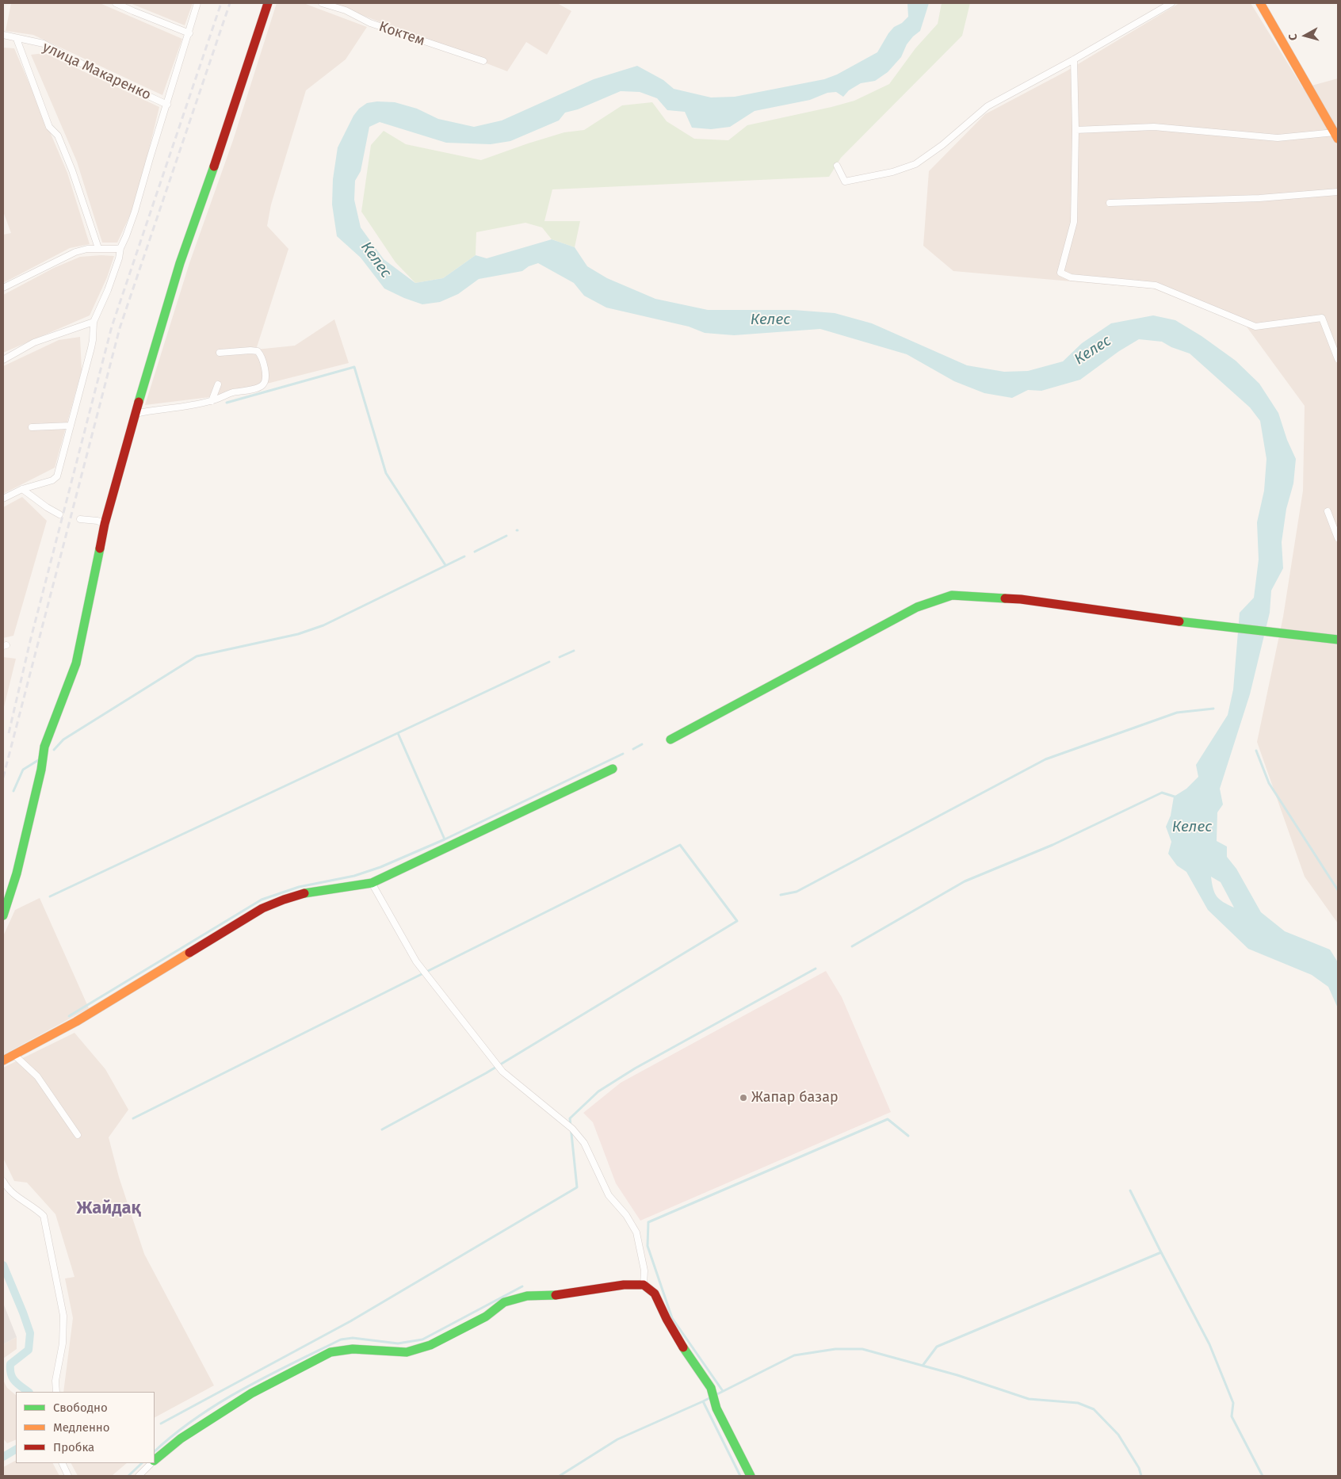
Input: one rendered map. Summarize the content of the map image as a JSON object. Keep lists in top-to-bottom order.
{
  "streets": {
    "street": ["Коктем", "улица Макаренко"]
  },
  "districts": ["Жайдақ"],
  "water": ["Келес"],
  "places": ["Жапар базар"],
  "legend": ["Свободно", "Медленно", "Пробка"],
  "north": "left"
}
